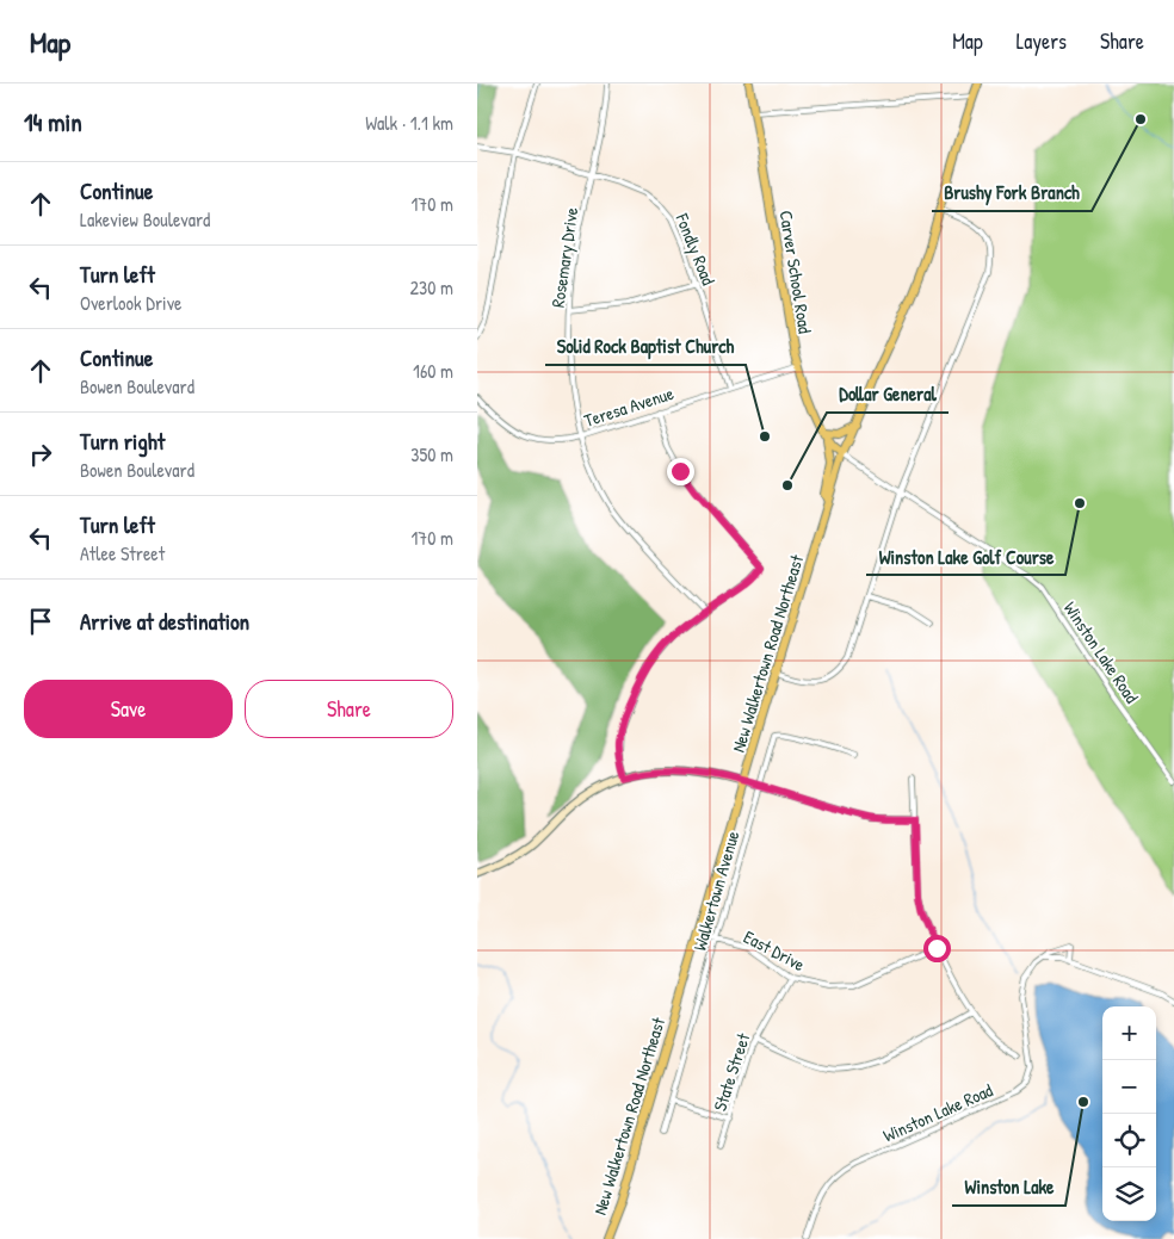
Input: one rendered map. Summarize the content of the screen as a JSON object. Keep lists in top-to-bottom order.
{
  "streets": {
    "main road": ["Carver School Road", "New Walkertown Road Northeast"],
    "street": [
      "Fondly Road",
      "Rosemary Drive",
      "Teresa Avenue",
      "Winston Lake Road",
      "Walkertown Avenue",
      "East Drive",
      "State Street"
    ]
  },
  "crossings": [
    ["Fondly Road", "Rosemary Drive"],
    ["Fondly Road", "Teresa Avenue"],
    ["Rosemary Drive", "Teresa Avenue"],
    ["Carver School Road", "Teresa Avenue"],
    ["Carver School Road", "Winston Lake Road"],
    ["Carver School Road", "New Walkertown Road Northeast"],
    ["Winston Lake Road", "New Walkertown Road Northeast"],
    ["New Walkertown Road Northeast", "East Drive"],
    ["Walkertown Avenue", "East Drive"],
    ["East Drive", "State Street"]
  ],
  "places": [
    "Brushy Fork Branch",
    "Solid Rock Baptist Church",
    "Dollar General",
    "Winston Lake Golf Course",
    "Winston Lake"
  ],
  "page": {
    "header": "Map",
    "nav": ["Map", "Layers", "Share"],
    "heading": ["14 min", "Walk · 1.1 km"],
    "list": [
      ["Continue", "Lakeview Boulevard", "170 m"],
      ["Turn left", "Overlook Drive", "230 m"],
      ["Continue", "Bowen Boulevard", "160 m"],
      ["Turn right", "Bowen Boulevard", "350 m"],
      ["Turn left", "Atlee Street", "170 m"],
      "Arrive at destination"
    ],
    "buttons": ["Save", "Share"],
    "map_buttons": ["+", "−"]
  }
}
